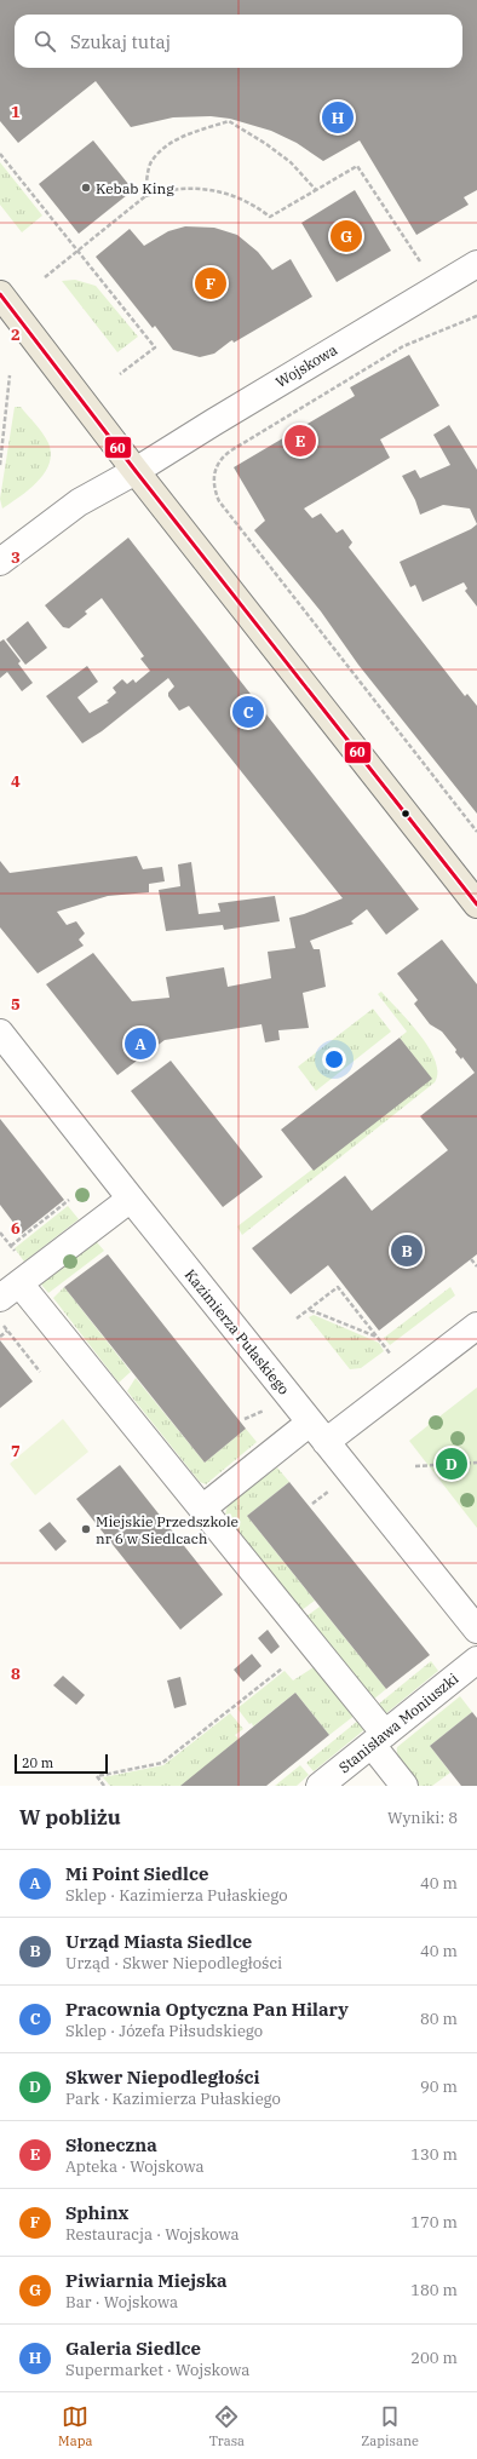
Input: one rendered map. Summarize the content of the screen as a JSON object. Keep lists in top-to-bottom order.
{
  "streets": {
    "street": ["Wojskowa", "Kazimierza Pułaskiego", "Stanisława Moniuszki"]
  },
  "places": ["Kebab King", "Miejskie Przedszkole nr 6 w Siedlcach"],
  "lines": ["transit line 60"],
  "scale_bar": "20 m",
  "page": {
    "search": "Szukaj tutaj",
    "pins": [
      "H",
      "G",
      "F",
      "E",
      "C",
      "A",
      "B",
      "D"
    ],
    "scale": "20 m",
    "heading": ["W pobliżu", "Wyniki: 8"],
    "list": [
      {
        "mark": "A",
        "name": "Mi Point Siedlce",
        "note": "Sklep · Kazimierza Pułaskiego",
        "value": "40 m"
      },
      {
        "mark": "B",
        "name": "Urząd Miasta Siedlce",
        "note": "Urząd · Skwer Niepodległości",
        "value": "40 m"
      },
      {
        "mark": "C",
        "name": "Pracownia Optyczna Pan Hilary",
        "note": "Sklep · Józefa Piłsudskiego",
        "value": "80 m"
      },
      {
        "mark": "D",
        "name": "Skwer Niepodległości",
        "note": "Park · Kazimierza Pułaskiego",
        "value": "90 m"
      },
      {
        "mark": "E",
        "name": "Słoneczna",
        "note": "Apteka · Wojskowa",
        "value": "130 m"
      },
      {
        "mark": "F",
        "name": "Sphinx",
        "note": "Restauracja · Wojskowa",
        "value": "170 m"
      },
      {
        "mark": "G",
        "name": "Piwiarnia Miejska",
        "note": "Bar · Wojskowa",
        "value": "180 m"
      },
      {
        "mark": "H",
        "name": "Galeria Siedlce",
        "note": "Supermarket · Wojskowa",
        "value": "200 m"
      }
    ],
    "nav": ["Mapa", "Trasa", "Zapisane"]
  },
  "grid": {
    "rows": [
      "1",
      "2",
      "3",
      "4",
      "5",
      "6",
      "7",
      "8"
    ]
  }
}
